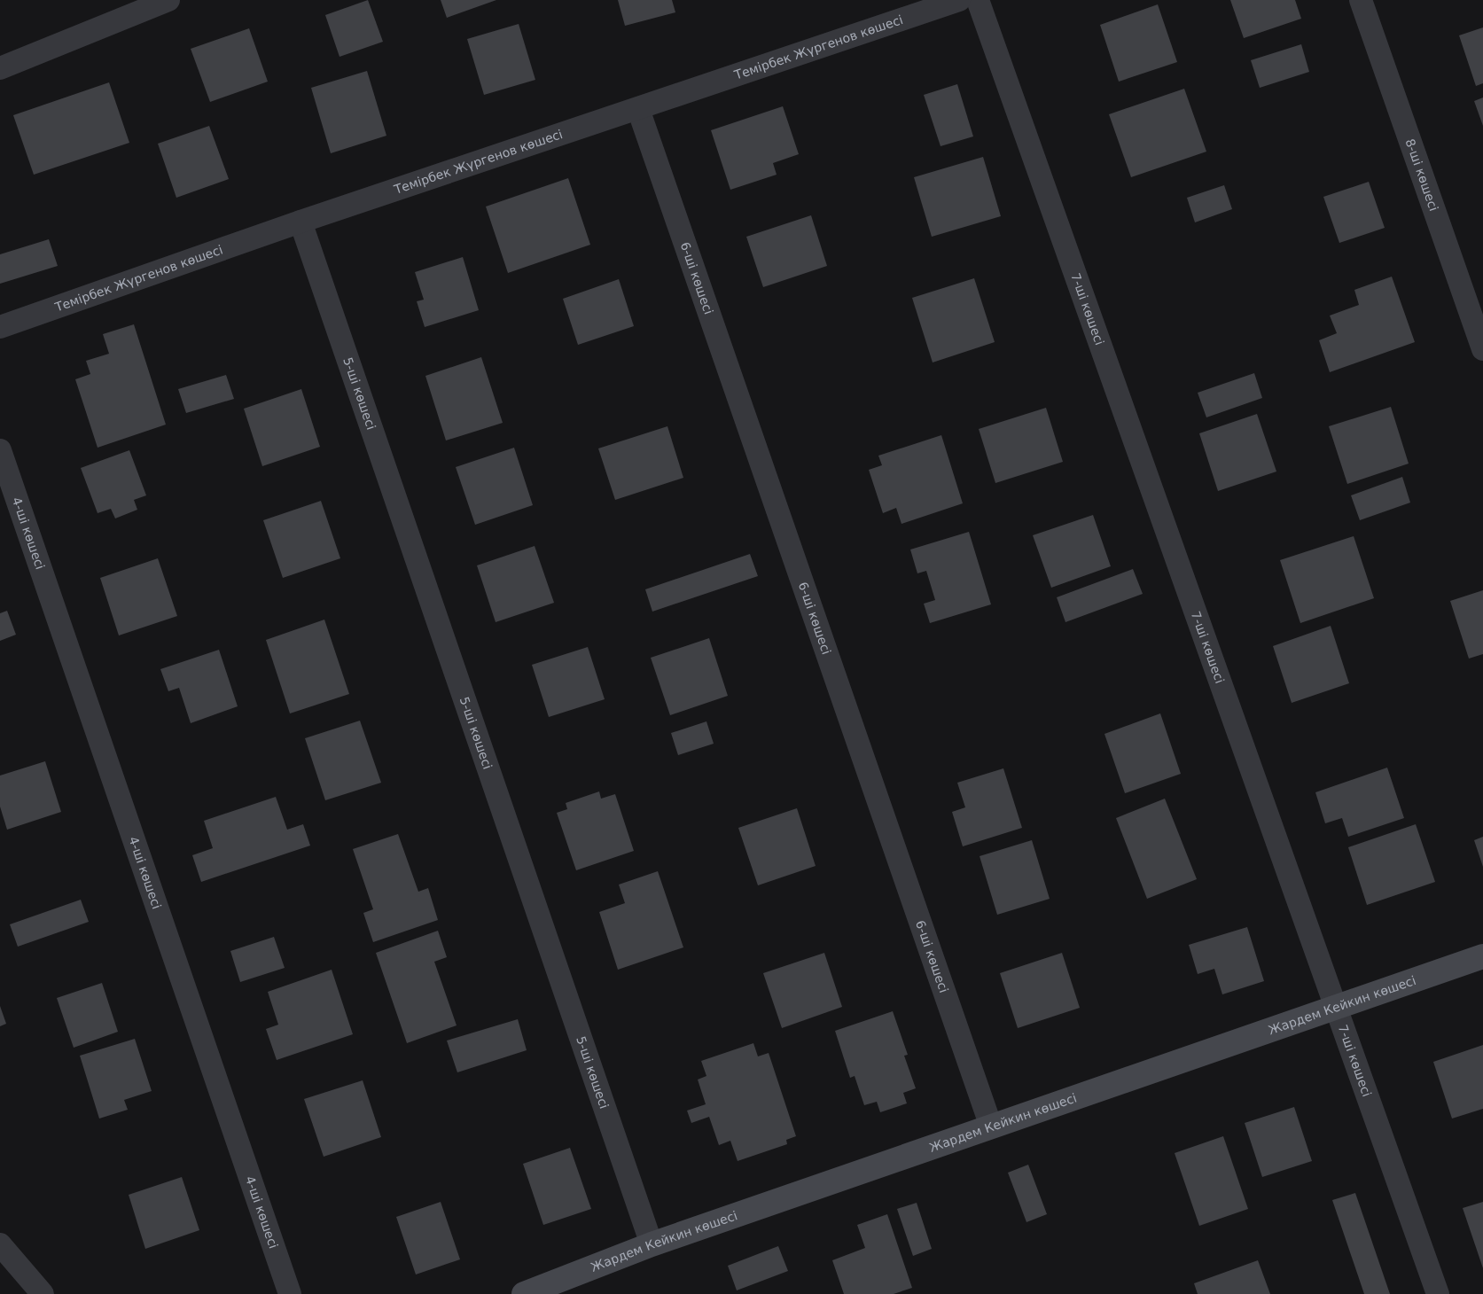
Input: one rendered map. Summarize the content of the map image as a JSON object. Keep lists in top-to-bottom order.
{
  "streets": {
    "street": [
      "Темірбек Жүргенов көшесі",
      "8-ші көшесі",
      "6-ші көшесі",
      "7-ші көшесі",
      "5-ші көшесі",
      "4-ші көшесі",
      "Жардем Кейкин көшесі"
    ]
  },
  "crossings": [
    ["Темірбек Жүргенов көшесі", "6-ші көшесі"],
    ["Темірбек Жүргенов көшесі", "5-ші көшесі"],
    ["6-ші көшесі", "Жардем Кейкин көшесі"],
    ["7-ші көшесі", "Жардем Кейкин көшесі"],
    ["5-ші көшесі", "Жардем Кейкин көшесі"]
  ]
}
